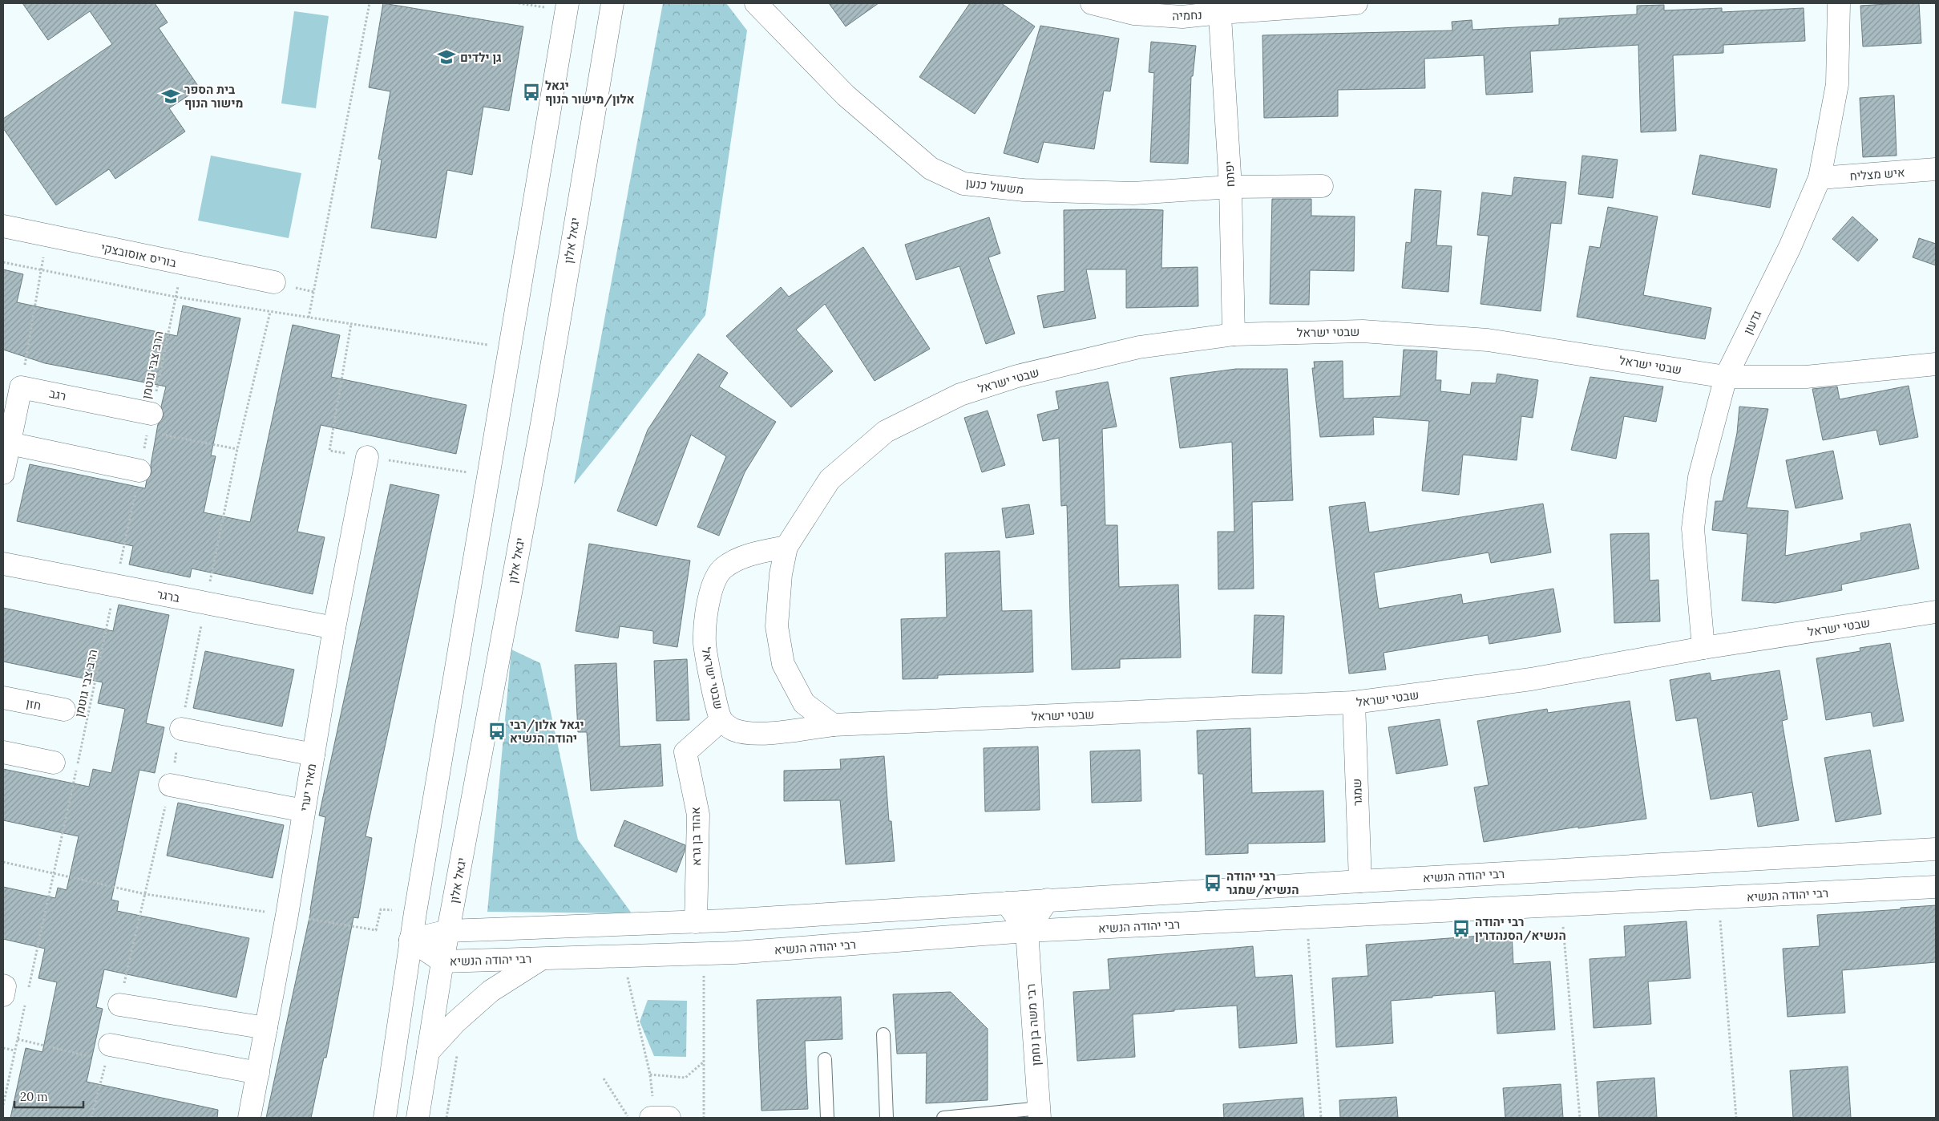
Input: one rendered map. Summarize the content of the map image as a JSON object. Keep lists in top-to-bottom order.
{
  "streets": {
    "street": [
      "נחמיה",
      "יפתח",
      "איש מצליח",
      "משעול כנען",
      "יגאל אלון",
      "בוריס אוסובצקי",
      "גדעון",
      "שבטי ישראל",
      "רגב",
      "ברגר",
      "חזן",
      "מאיר יערי",
      "שמגר",
      "אהוד בן גרא",
      "רבי יהודה הנשיא",
      "רבי משה בן נחמן"
    ],
    "path": ["הרב צבי גוטמן"]
  },
  "crossings": [
    ["נחמיה", "יפתח"],
    ["יפתח", "משעול כנען"],
    ["יפתח", "שבטי ישראל"],
    ["איש מצליח", "גדעון"],
    ["יגאל אלון", "רבי יהודה הנשיא"],
    ["בוריס אוסובצקי", "הרב צבי גוטמן"],
    ["גדעון", "שבטי ישראל"],
    ["שבטי ישראל", "שמגר"],
    ["שבטי ישראל", "אהוד בן גרא"],
    ["הרב צבי גוטמן", "רגב"],
    ["הרב צבי גוטמן", "ברגר"],
    ["ברגר", "מאיר יערי"],
    ["שמגר", "רבי יהודה הנשיא"],
    ["אהוד בן גרא", "רבי יהודה הנשיא"],
    ["רבי יהודה הנשיא", "רבי משה בן נחמן"]
  ],
  "places": {
    "school or university": ["גן ילדים", "בית הספר מישור הנוף"],
    "bus stop": [
      "יגאל אלון/מישור הנוף",
      "יגאל אלון/רבי יהודה הנשיא",
      "רבי יהודה הנשיא/שמגר",
      "רבי יהודה הנשיא/הסנהדרין"
    ]
  },
  "scale_bar": "20 m"
}
